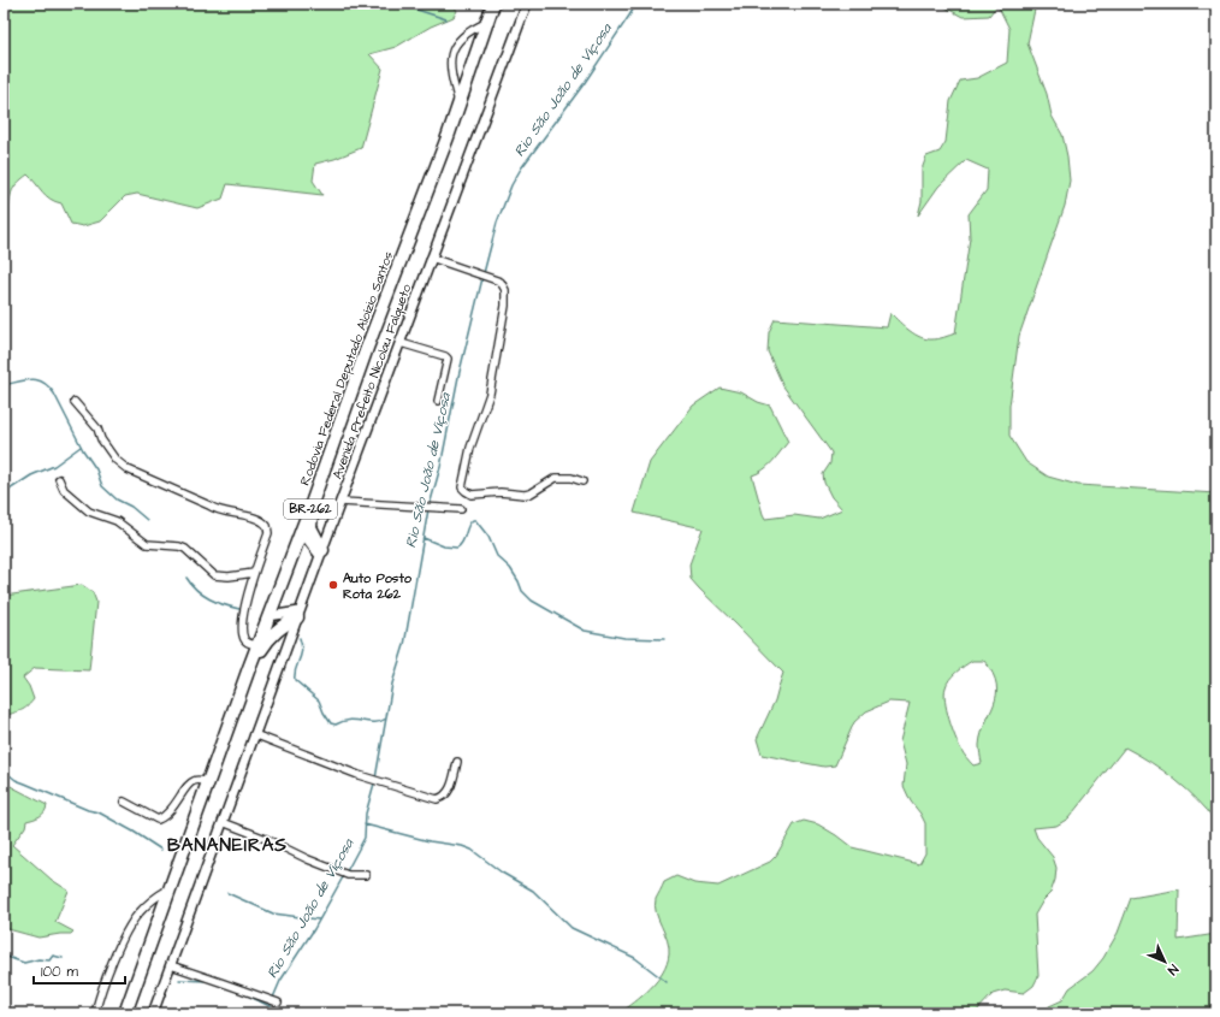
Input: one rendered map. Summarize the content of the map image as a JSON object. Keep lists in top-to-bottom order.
{
  "streets": {
    "highway": ["Rodovia Federal Deputado Aloízio Santos", "BR-262"],
    "street": ["Avenida Prefeito Nicolau Falqueto"]
  },
  "districts": ["BANANEIRAS"],
  "water": ["Rio São João de Viçosa"],
  "places": ["Auto Posto Rota 262"],
  "scale_bar": "100 m",
  "north": "bottom right"
}
